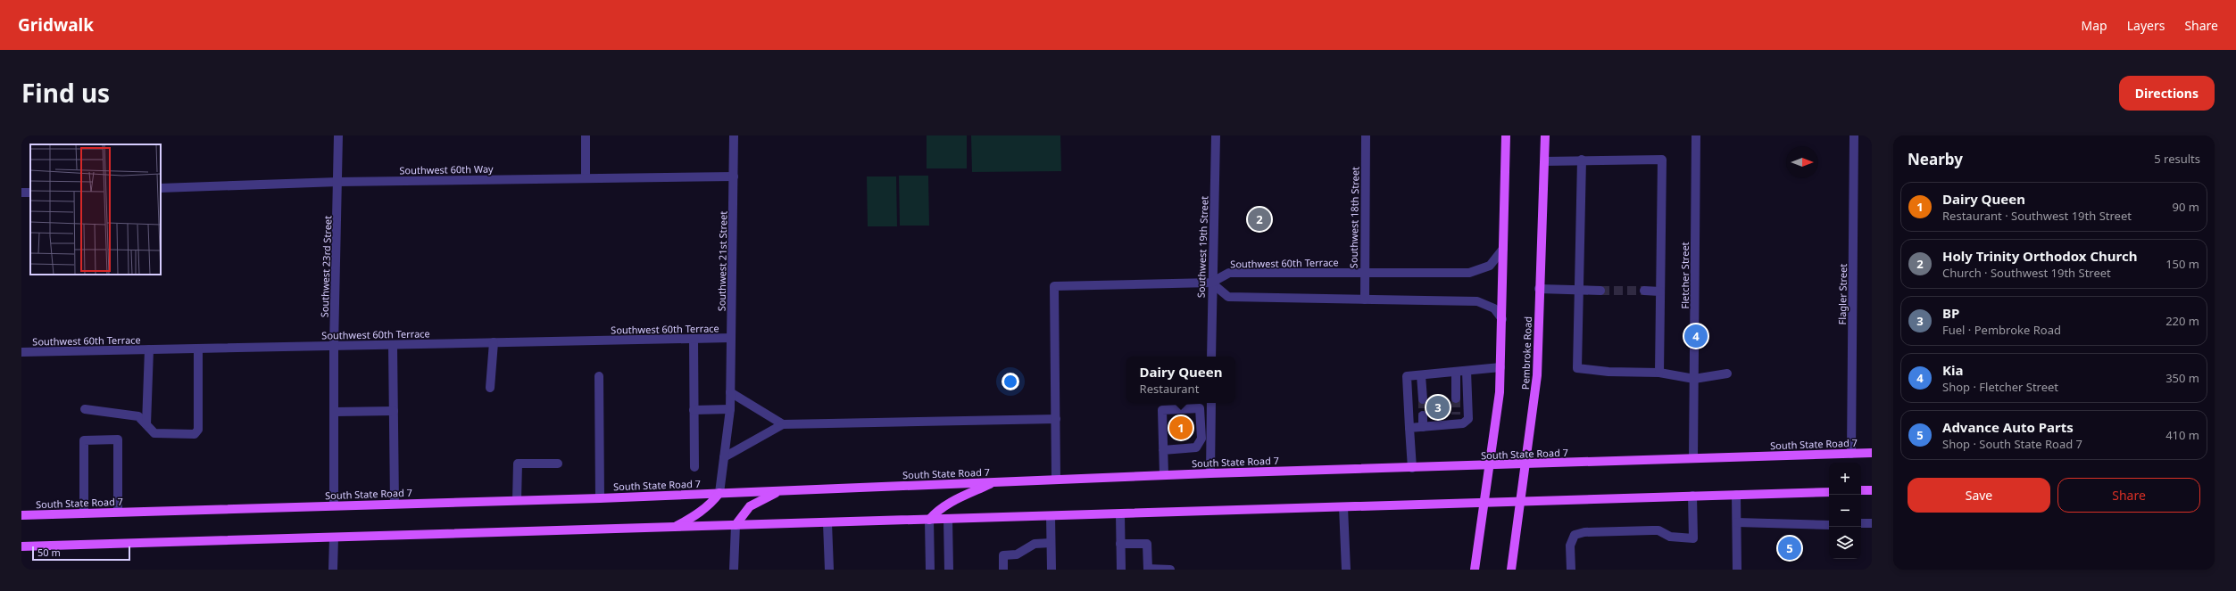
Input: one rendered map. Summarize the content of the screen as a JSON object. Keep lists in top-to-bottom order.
{
  "streets": {
    "main road": ["Pembroke Road", "South State Road 7"],
    "street": [
      "Southwest 60th Way",
      "Southwest 18th Street",
      "Southwest 19th Street",
      "Southwest 21st Street",
      "Southwest 60th Terrace",
      "Southwest 23rd Street",
      "Fletcher Street",
      "Flagler Street"
    ]
  },
  "crossings": [
    ["Southwest 60th Way", "Southwest 21st Street"],
    ["Southwest 60th Way", "Southwest 23rd Street"],
    ["Southwest 18th Street", "Southwest 60th Terrace"],
    ["Southwest 19th Street", "Southwest 60th Terrace"],
    ["Southwest 21st Street", "Southwest 60th Terrace"],
    ["Southwest 21st Street", "South State Road 7"],
    ["Southwest 60th Terrace", "Southwest 23rd Street"],
    ["Southwest 23rd Street", "South State Road 7"],
    ["Fletcher Street", "South State Road 7"],
    ["Flagler Street", "South State Road 7"],
    ["Pembroke Road", "South State Road 7"]
  ],
  "scale_bar": "50 m",
  "north": "right",
  "page": {
    "header": "Gridwalk",
    "nav": ["Map", "Layers", "Share"],
    "title": "Find us",
    "buttons": [
      "Directions",
      ["Save", "Share"]
    ],
    "heading": ["Nearby", "5 results"],
    "list": [
      {
        "mark": "1",
        "name": "Dairy Queen",
        "note": "Restaurant · Southwest 19th Street",
        "value": "90 m"
      },
      {
        "mark": "2",
        "name": "Holy Trinity Orthodox Church",
        "note": "Church · Southwest 19th Street",
        "value": "150 m"
      },
      {
        "mark": "3",
        "name": "BP",
        "note": "Fuel · Pembroke Road",
        "value": "220 m"
      },
      {
        "mark": "4",
        "name": "Kia",
        "note": "Shop · Fletcher Street",
        "value": "350 m"
      },
      {
        "mark": "5",
        "name": "Advance Auto Parts",
        "note": "Shop · South State Road 7",
        "value": "410 m"
      }
    ],
    "pins": [
      "2",
      "4",
      "3",
      "1",
      "5"
    ],
    "popup": ["Dairy Queen", "Restaurant"],
    "map_buttons": ["+", "−"],
    "scale": "50 m"
  }
}
